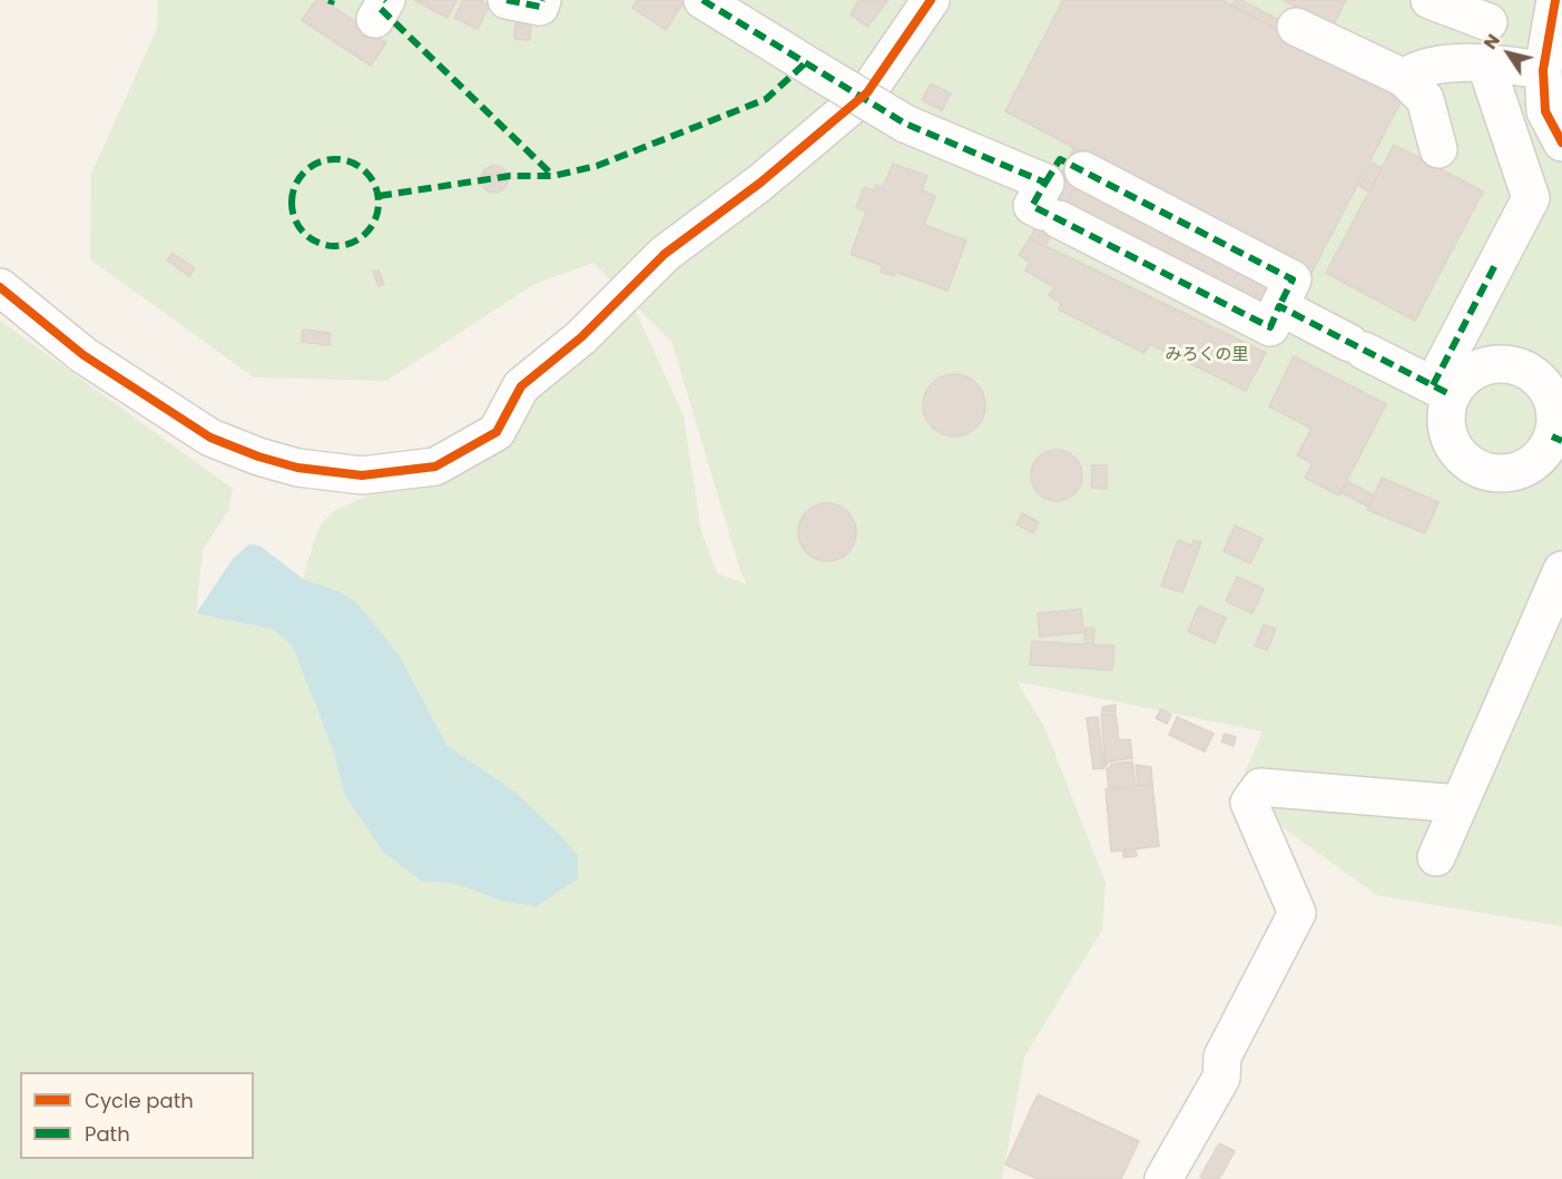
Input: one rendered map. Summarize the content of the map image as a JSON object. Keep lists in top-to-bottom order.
{
  "parks": ["みろくの里"],
  "legend": ["Cycle path", "Path"],
  "north": "top left"
}
